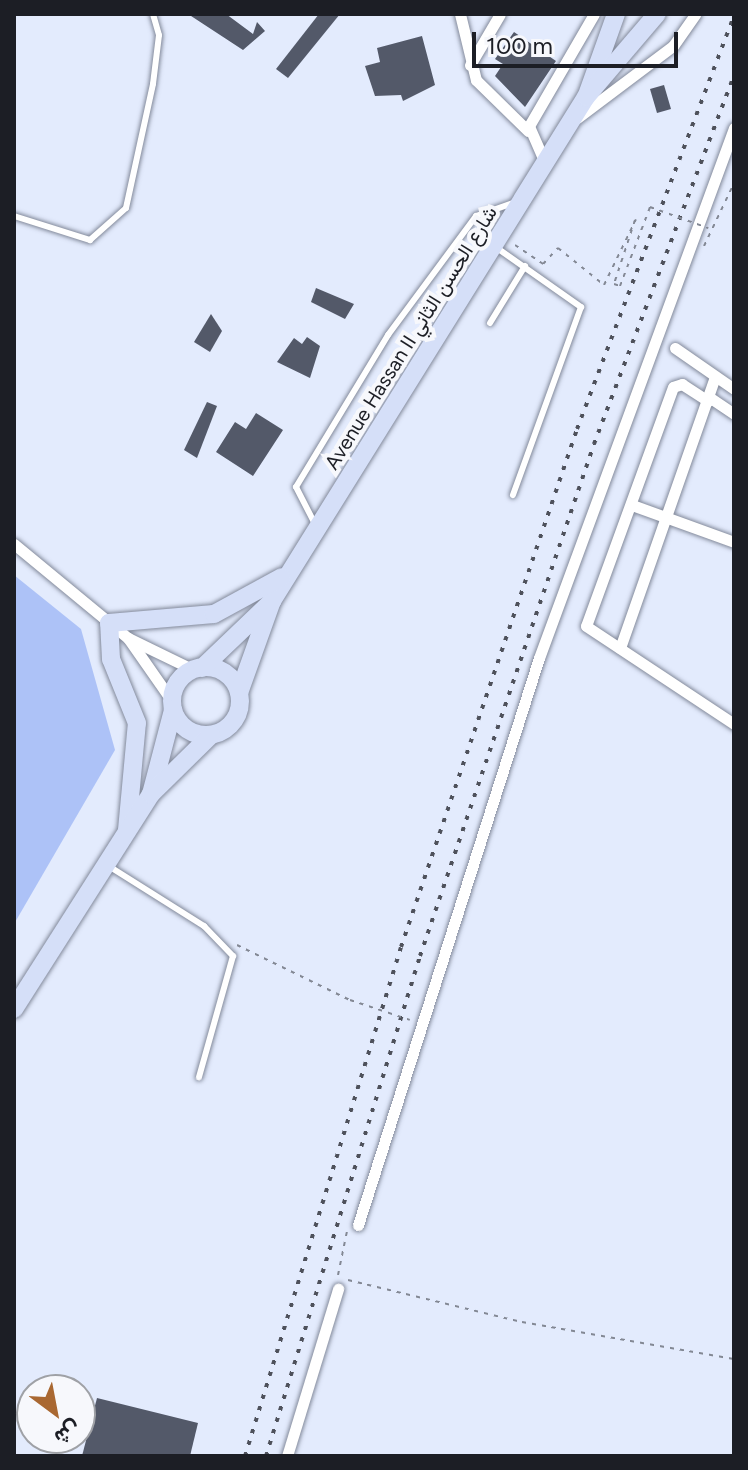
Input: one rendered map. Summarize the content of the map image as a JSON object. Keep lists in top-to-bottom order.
{
  "streets": {
    "main road": ["Avenue Hassan II شارع الحسن الثاني"]
  },
  "scale_bar": "100 m",
  "north": "bottom right"
}
